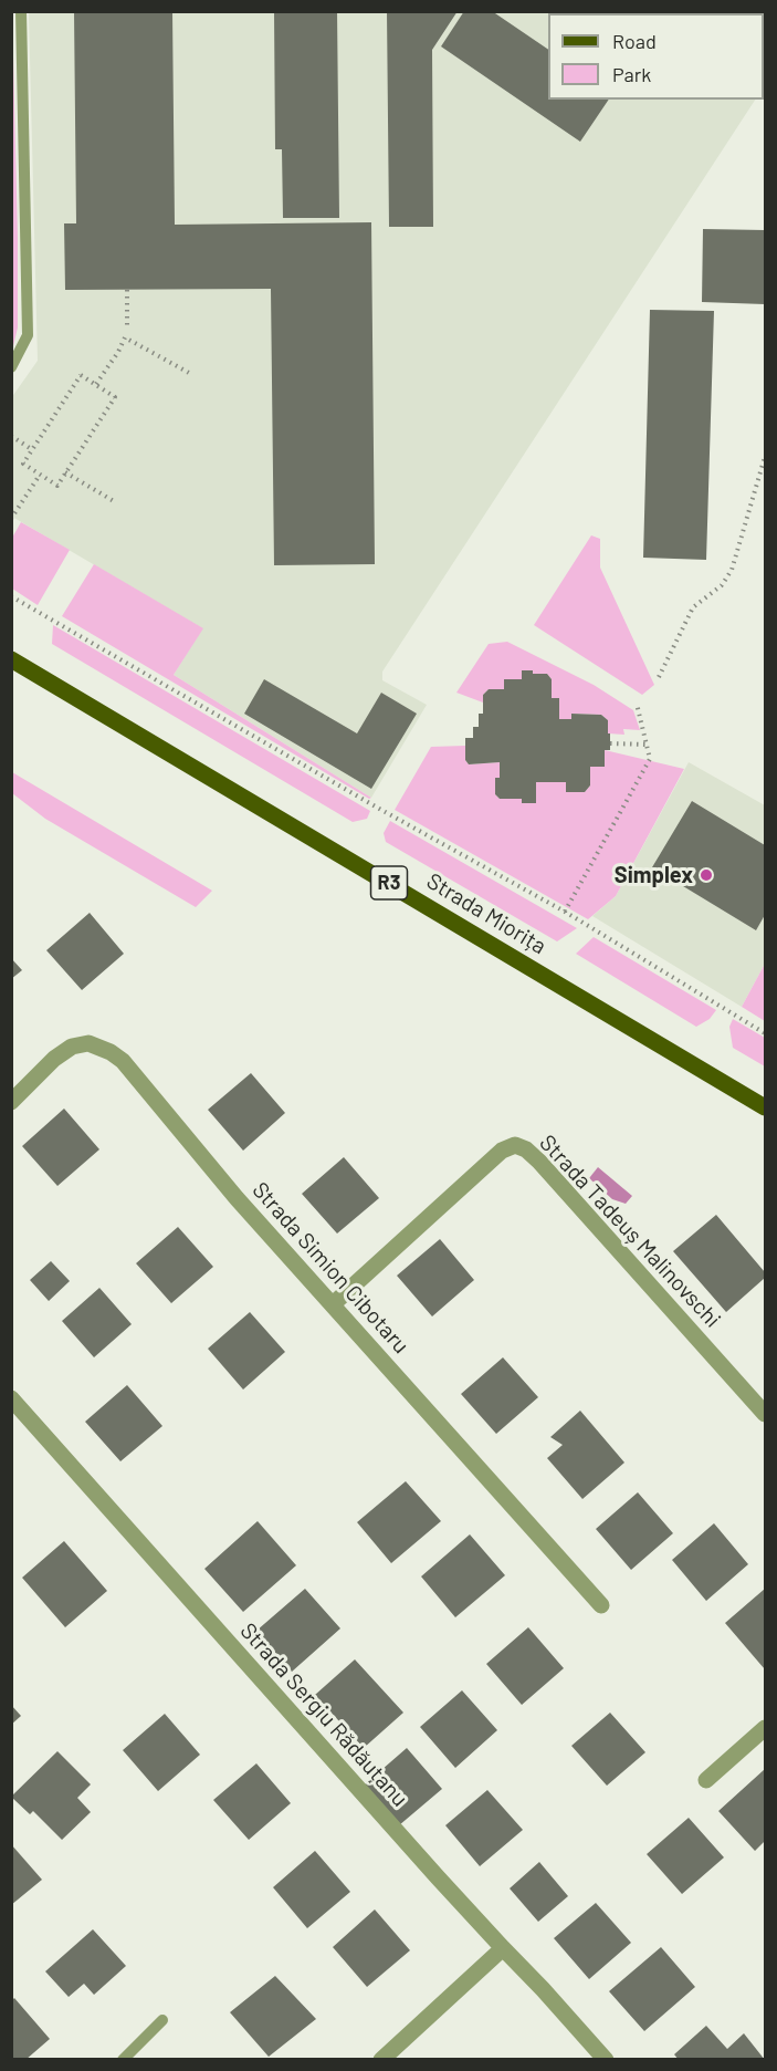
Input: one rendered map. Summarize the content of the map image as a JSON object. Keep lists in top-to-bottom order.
{
  "streets": {
    "main road": ["R3", "Strada Miorița"],
    "street": ["Strada Tadeuș Malinovschi", "Strada Simion Cibotaru", "Strada Sergiu Rădăuțanu"]
  },
  "crossings": [
    ["Strada Tadeuș Malinovschi", "Strada Simion Cibotaru"]
  ],
  "places": ["Simplex"],
  "legend": ["Road", "Park"]
}
